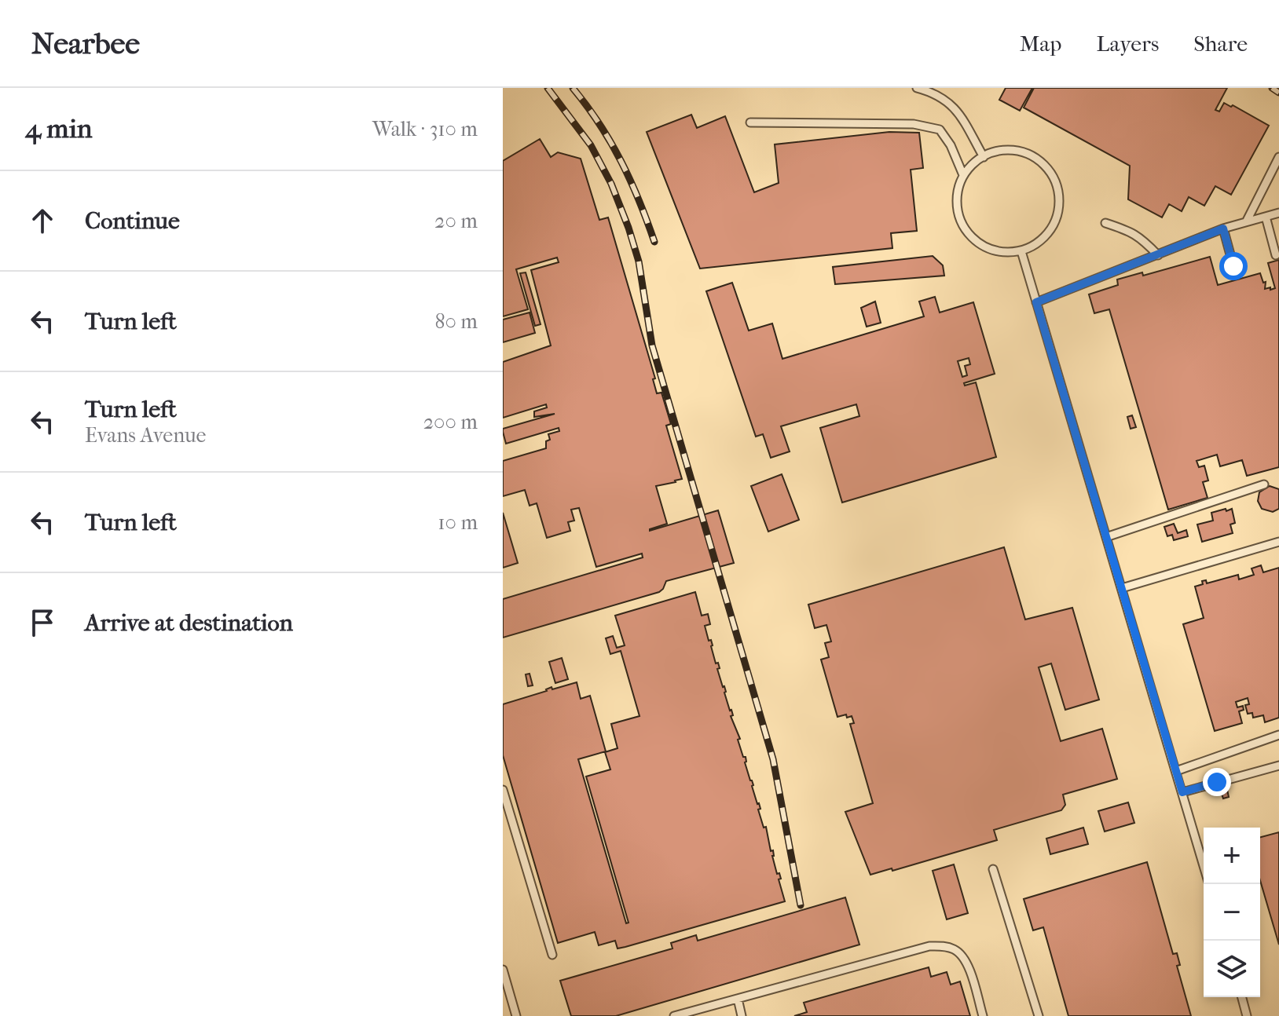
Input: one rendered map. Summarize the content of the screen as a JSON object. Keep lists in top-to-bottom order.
{
  "page": {
    "header": "Nearbee",
    "nav": ["Map", "Layers", "Share"],
    "heading": ["4 min", "Walk · 310 m"],
    "list": [
      ["Continue", "20 m"],
      ["Turn left", "80 m"],
      ["Turn left", "Evans Avenue", "200 m"],
      ["Turn left", "10 m"],
      "Arrive at destination"
    ],
    "map_buttons": ["+", "−"]
  }
}
